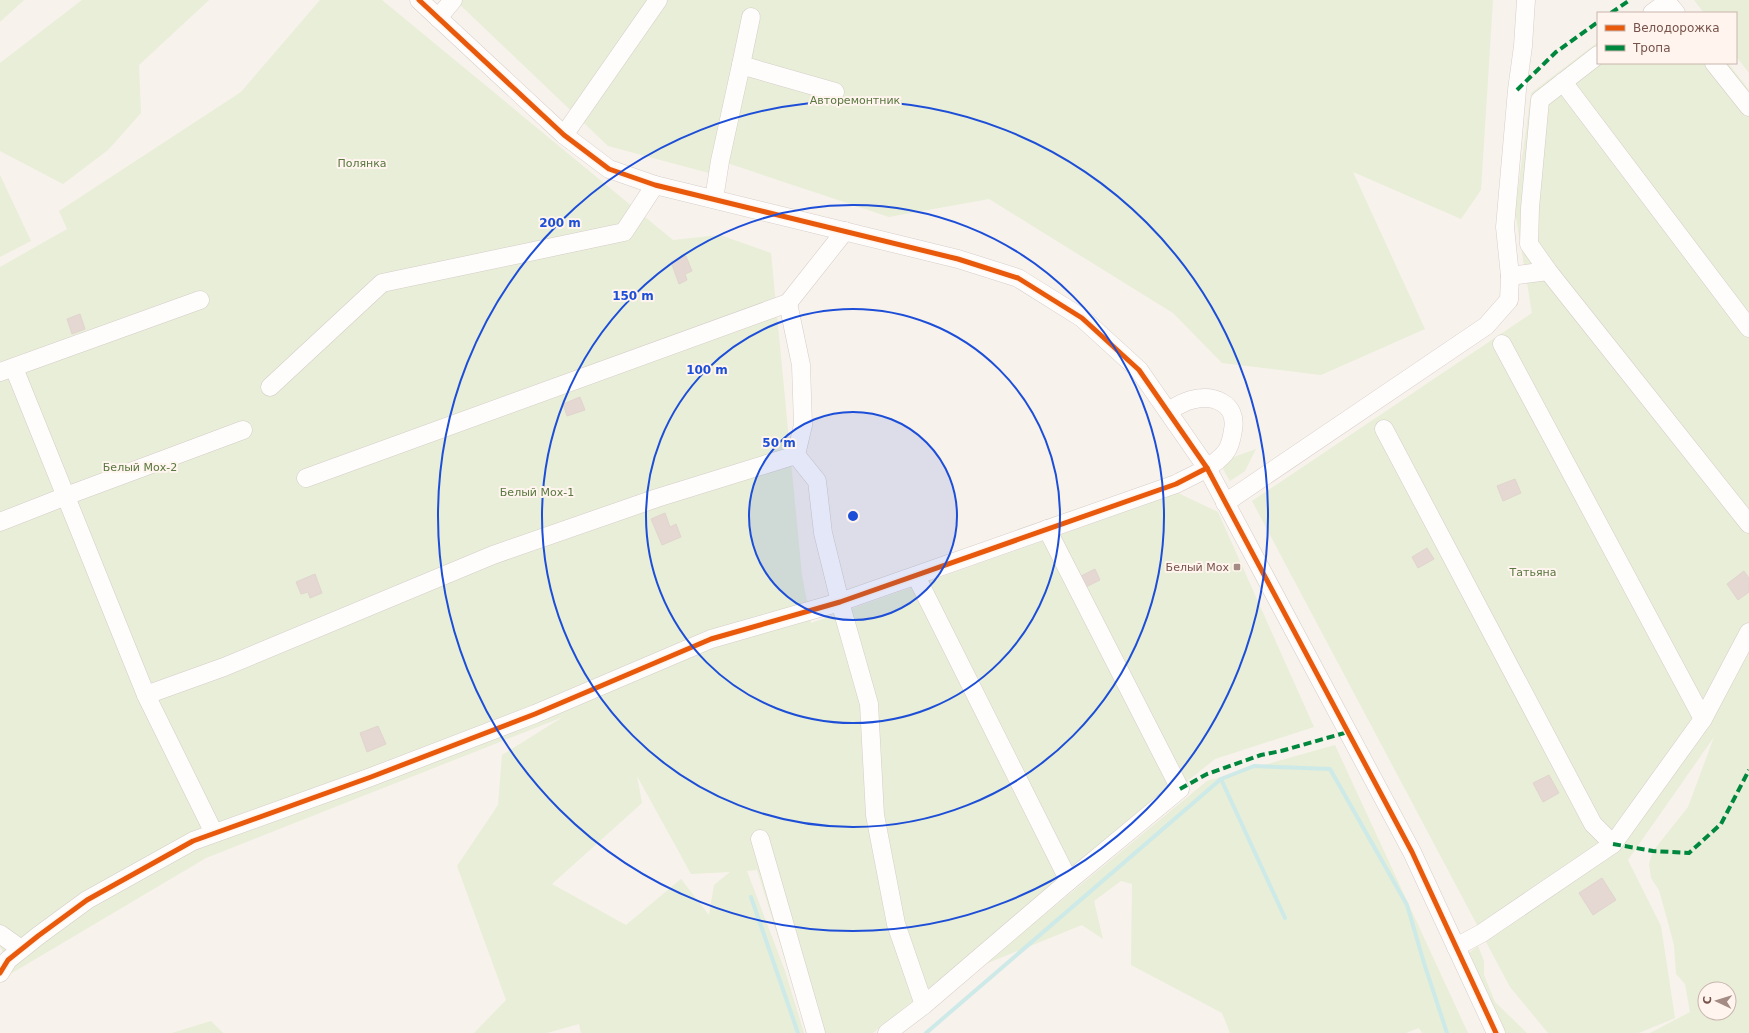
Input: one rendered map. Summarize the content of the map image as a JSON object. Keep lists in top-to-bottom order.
{
  "parks": [
    "Авторемонтник",
    "Полянка",
    "Белый Мох-2",
    "Белый Мох-1",
    "Татьяна"
  ],
  "places": {
    "transit": ["Белый Мох"]
  },
  "legend": ["Велодорожка", "Тропа"],
  "north": "left",
  "rings": [
    "200 m",
    "150 m",
    "100 m",
    "50 m"
  ]
}
